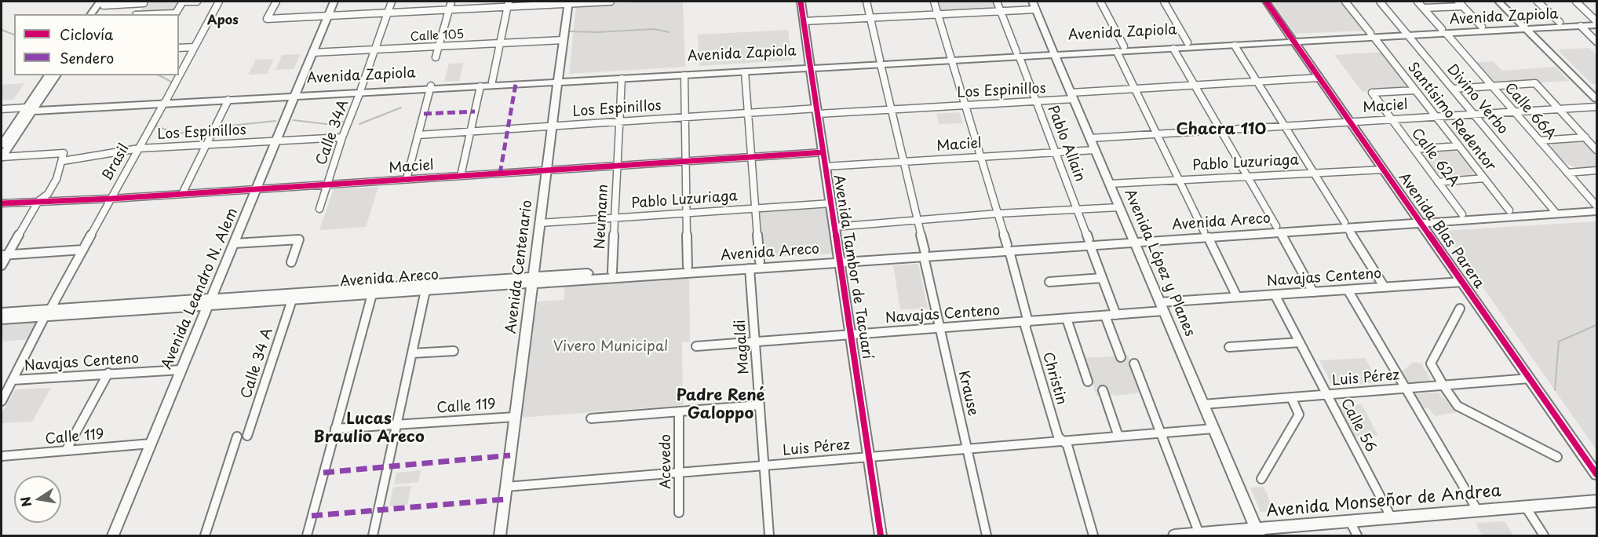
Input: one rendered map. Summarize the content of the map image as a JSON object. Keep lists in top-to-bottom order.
{
  "streets": {
    "main road": [
      "Avenida Zapiola",
      "Avenida Areco",
      "Avenida Blas Parera",
      "Avenida López y Planes",
      "Avenida Centenario",
      "Avenida Tambor de Tacuarí",
      "Avenida Leandro N. Alem",
      "Avenida Monseñor de Andrea"
    ],
    "street": [
      "Calle 105",
      "Los Espinillos",
      "Divino Verbo",
      "Maciel",
      "Calle 66A",
      "Santísimo Redentor",
      "Calle 34A",
      "Pablo Allain",
      "Calle 62A",
      "Brasil",
      "Pablo Luzuriaga",
      "Neumann",
      "Navajas Centeno",
      "Magaldi",
      "Calle 34 A",
      "Christin",
      "Luis Pérez",
      "Krause",
      "Calle 119",
      "Calle 56",
      "Acevedo"
    ]
  },
  "crossings": [
    ["Avenida Zapiola", "Divino Verbo"],
    ["Avenida Zapiola", "Calle 66A"],
    ["Avenida Zapiola", "Santísimo Redentor"],
    ["Avenida Zapiola", "Calle 34A"],
    ["Avenida Zapiola", "Pablo Allain"],
    ["Avenida Zapiola", "Brasil"],
    ["Avenida Zapiola", "Neumann"],
    ["Avenida Zapiola", "Avenida Blas Parera"],
    ["Avenida Zapiola", "Avenida López y Planes"],
    ["Avenida Zapiola", "Avenida Centenario"],
    ["Avenida Zapiola", "Avenida Tambor de Tacuarí"],
    ["Avenida Zapiola", "Avenida Leandro N. Alem"],
    ["Avenida Zapiola", "Krause"],
    ["Calle 105", "Calle 34A"],
    ["Calle 105", "Avenida Centenario"],
    ["Calle 105", "Avenida Leandro N. Alem"],
    ["Los Espinillos", "Calle 34A"],
    ["Los Espinillos", "Pablo Allain"],
    ["Los Espinillos", "Brasil"],
    ["Los Espinillos", "Neumann"],
    ["Los Espinillos", "Avenida Blas Parera"],
    ["Los Espinillos", "Avenida López y Planes"],
    ["Los Espinillos", "Avenida Centenario"],
    ["Los Espinillos", "Avenida Tambor de Tacuarí"],
    ["Los Espinillos", "Avenida Leandro N. Alem"],
    ["Los Espinillos", "Krause"],
    ["Divino Verbo", "Maciel"],
    ["Divino Verbo", "Avenida Areco"],
    ["Maciel", "Calle 66A"],
    ["Maciel", "Santísimo Redentor"],
    ["Maciel", "Calle 34A"],
    ["Maciel", "Pablo Allain"],
    ["Maciel", "Calle 62A"],
    ["Maciel", "Brasil"],
    ["Maciel", "Neumann"],
    ["Maciel", "Avenida Blas Parera"],
    ["Maciel", "Avenida López y Planes"],
    ["Maciel", "Avenida Centenario"],
    ["Maciel", "Avenida Tambor de Tacuarí"],
    ["Maciel", "Avenida Leandro N. Alem"],
    ["Maciel", "Krause"],
    ["Calle 66A", "Avenida Areco"],
    ["Santísimo Redentor", "Calle 62A"],
    ["Santísimo Redentor", "Avenida Areco"],
    ["Pablo Allain", "Avenida Areco"],
    ["Pablo Allain", "Navajas Centeno"],
    ["Calle 62A", "Avenida Areco"],
    ["Brasil", "Avenida Areco"],
    ["Brasil", "Navajas Centeno"],
    ["Pablo Luzuriaga", "Neumann"],
    ["Pablo Luzuriaga", "Avenida Blas Parera"],
    ["Pablo Luzuriaga", "Avenida López y Planes"],
    ["Pablo Luzuriaga", "Avenida Centenario"],
    ["Pablo Luzuriaga", "Avenida Tambor de Tacuarí"],
    ["Neumann", "Avenida Areco"],
    ["Avenida Areco", "Avenida Blas Parera"],
    ["Avenida Areco", "Avenida López y Planes"],
    ["Avenida Areco", "Avenida Centenario"],
    ["Avenida Areco", "Avenida Tambor de Tacuarí"],
    ["Avenida Areco", "Avenida Leandro N. Alem"],
    ["Avenida Areco", "Magaldi"],
    ["Avenida Areco", "Calle 34 A"],
    ["Avenida Areco", "Krause"],
    ["Avenida Blas Parera", "Navajas Centeno"],
    ["Avenida Blas Parera", "Luis Pérez"],
    ["Avenida López y Planes", "Navajas Centeno"],
    ["Avenida López y Planes", "Luis Pérez"],
    ["Avenida López y Planes", "Avenida Monseñor de Andrea"],
    ["Avenida Centenario", "Luis Pérez"],
    ["Avenida Centenario", "Calle 119"],
    ["Avenida Tambor de Tacuarí", "Navajas Centeno"],
    ["Avenida Tambor de Tacuarí", "Luis Pérez"],
    ["Navajas Centeno", "Avenida Leandro N. Alem"],
    ["Navajas Centeno", "Magaldi"],
    ["Navajas Centeno", "Christin"],
    ["Navajas Centeno", "Krause"],
    ["Navajas Centeno", "Calle 56"],
    ["Avenida Leandro N. Alem", "Calle 119"],
    ["Magaldi", "Luis Pérez"],
    ["Christin", "Luis Pérez"],
    ["Luis Pérez", "Krause"],
    ["Luis Pérez", "Calle 56"],
    ["Luis Pérez", "Acevedo"],
    ["Calle 56", "Avenida Monseñor de Andrea"]
  ],
  "districts": [
    "Apos",
    "Chacra 110",
    "Padre René Galoppo",
    "Lucas Braulio Areco"
  ],
  "parks": ["Vivero Municipal"],
  "legend": ["Ciclovía", "Sendero"],
  "north": "left"
}
